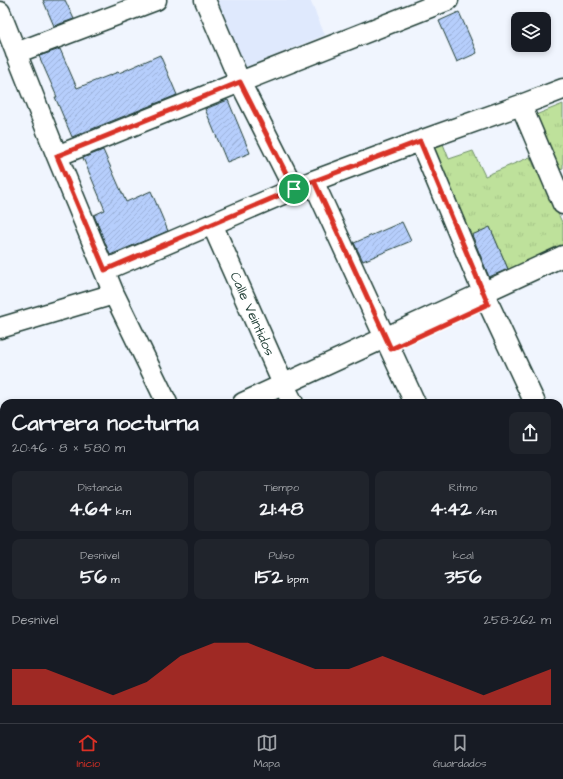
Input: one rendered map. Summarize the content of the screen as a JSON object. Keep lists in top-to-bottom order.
{
  "streets": {
    "street": ["Calle Veintidos"]
  },
  "page": {
    "heading": ["Carrera nocturna", "20:46 · 8 × 580 m"],
    "stats": [
      ["Distancia", "4.64 km"],
      ["Tiempo", "21:48"],
      ["Ritmo", "4:42 /km"],
      ["Desnivel", "56 m"],
      ["Pulso", "152 bpm"],
      ["kcal", "356"]
    ],
    "chart": ["Desnivel", "258–262 m"],
    "tabs": ["Inicio", "Mapa", "Guardados"]
  }
}
